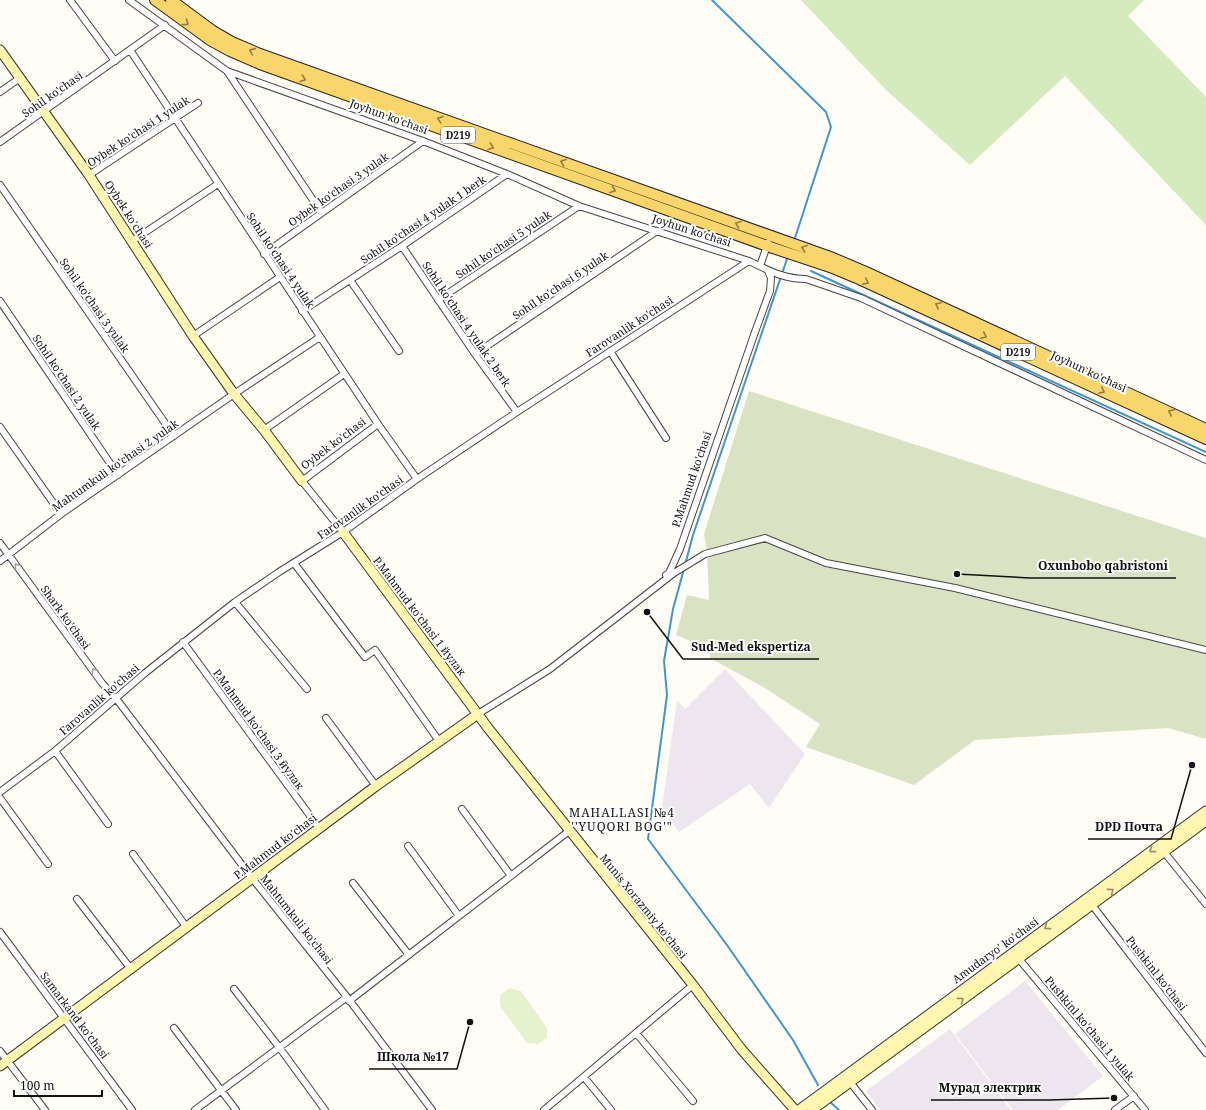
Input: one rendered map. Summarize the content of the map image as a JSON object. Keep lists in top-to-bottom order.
{
  "streets": {
    "main road": ["Joyhun ko'chasi", "D219"],
    "street": [
      "Sohil ko'chasi",
      "Oybek ko'chasi 1 yulak",
      "Oybek ko'chasi 3 yulak",
      "Oybek ko'chasi",
      "Sohil ko'chasi 4 yulak 1 berk",
      "Sohil ko'chasi 5 yulak",
      "Sohil ko'chasi 4 yulak",
      "Sohil ko'chasi 6 yulak",
      "Sohil ko'chasi 3 yulak",
      "Sohil ko'chasi 4 yulak 2 berk",
      "Farovanlik ko'chasi",
      "Sohil ko'chasi 2 yulak",
      "Mahtumkuli ko'chasi 2 yulak",
      "P.Mahmud ko'chasi",
      "P.Mahmud ko'chasi 1 йулак",
      "Shark ko'chasi",
      "P.Mahmud ko'chasi 3 йулак",
      "Munis Xorazmiy ko'chasi",
      "Mahtumkuli ko'chasi",
      "Amudaryo' ko'chasi",
      "Pushkinl ko'chasi",
      "Samarkand ko'chasi",
      "Pushkinl ko'chasi 1 yulak"
    ]
  },
  "crossings": [
    ["Sohil ko'chasi", "Joyhun ko'chasi"],
    ["Sohil ko'chasi", "Oybek ko'chasi"],
    ["Sohil ko'chasi", "Sohil ko'chasi 4 yulak"],
    ["Joyhun ko'chasi", "D219"],
    ["Joyhun ko'chasi", "Oybek ko'chasi 3 yulak"],
    ["Joyhun ko'chasi", "Sohil ko'chasi 4 yulak 1 berk"],
    ["Joyhun ko'chasi", "Sohil ko'chasi 5 yulak"],
    ["Joyhun ko'chasi", "Sohil ko'chasi 6 yulak"],
    ["Joyhun ko'chasi", "Farovanlik ko'chasi"],
    ["Joyhun ko'chasi", "P.Mahmud ko'chasi"],
    ["Oybek ko'chasi 1 yulak", "Oybek ko'chasi"],
    ["Oybek ko'chasi 1 yulak", "Sohil ko'chasi 4 yulak"],
    ["Oybek ko'chasi 3 yulak", "Sohil ko'chasi 4 yulak"],
    ["Oybek ko'chasi", "Sohil ko'chasi 4 yulak"],
    ["Oybek ko'chasi", "Farovanlik ko'chasi"],
    ["Oybek ko'chasi", "Mahtumkuli ko'chasi 2 yulak"],
    ["Oybek ko'chasi", "P.Mahmud ko'chasi 1 йулак"],
    ["Sohil ko'chasi 4 yulak 1 berk", "Sohil ko'chasi 4 yulak"],
    ["Sohil ko'chasi 4 yulak 1 berk", "Sohil ko'chasi 4 yulak 2 berk"],
    ["Sohil ko'chasi 5 yulak", "Sohil ko'chasi 4 yulak 2 berk"],
    ["Sohil ko'chasi 4 yulak", "Farovanlik ko'chasi"],
    ["Sohil ko'chasi 6 yulak", "Sohil ko'chasi 4 yulak 2 berk"],
    ["Sohil ko'chasi 3 yulak", "Mahtumkuli ko'chasi 2 yulak"],
    ["Sohil ko'chasi 4 yulak 2 berk", "Farovanlik ko'chasi"],
    ["Farovanlik ko'chasi", "P.Mahmud ko'chasi 1 йулак"],
    ["Farovanlik ko'chasi", "Shark ko'chasi"],
    ["Farovanlik ko'chasi", "P.Mahmud ko'chasi 3 йулак"],
    ["Farovanlik ko'chasi", "Mahtumkuli ko'chasi"],
    ["Sohil ko'chasi 2 yulak", "Mahtumkuli ko'chasi 2 yulak"],
    ["Mahtumkuli ko'chasi 2 yulak", "Shark ko'chasi"],
    ["P.Mahmud ko'chasi", "P.Mahmud ko'chasi 1 йулак"],
    ["P.Mahmud ko'chasi", "P.Mahmud ko'chasi 3 йулак"],
    ["P.Mahmud ko'chasi", "Munis Xorazmiy ko'chasi"],
    ["P.Mahmud ko'chasi", "Mahtumkuli ko'chasi"],
    ["P.Mahmud ko'chasi", "Samarkand ko'chasi"],
    ["P.Mahmud ko'chasi 1 йулак", "Munis Xorazmiy ko'chasi"],
    ["Shark ko'chasi", "Mahtumkuli ko'chasi"],
    ["Amudaryo' ko'chasi", "Pushkinl ko'chasi"]
  ],
  "one_way": ["Shark ko'chasi"],
  "districts": ["MAHALLASI №4 ''YUQORI BOG'\""],
  "places": [
    "Oxunbobo qabristoni",
    "Sud-Med ekspertiza",
    "DPD Почта",
    "Школа №17",
    "Мурад электрик"
  ],
  "scale_bar": "100 m"
}
